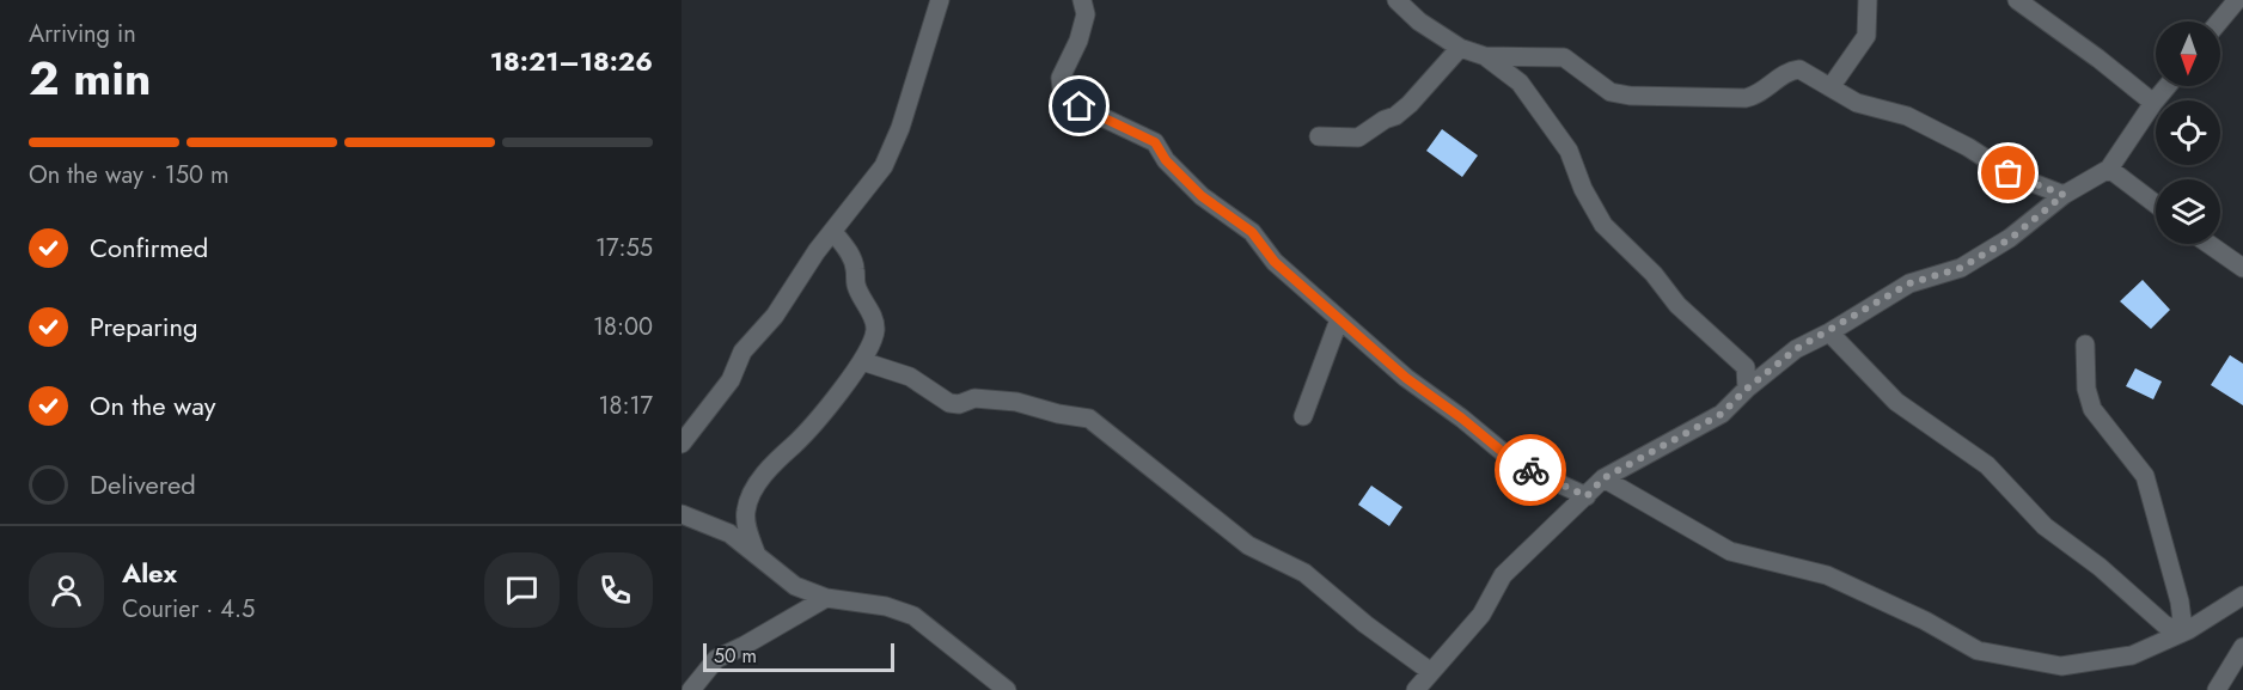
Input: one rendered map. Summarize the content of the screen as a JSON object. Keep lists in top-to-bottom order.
{
  "scale_bar": "50 m",
  "north": "bottom",
  "page": {
    "heading": ["2 min", "Arriving in", "18:21–18:26"],
    "panel": ["Alex", "Courier · 4.5"],
    "bar": "On the way · 150 m",
    "list": [
      ["Confirmed", "17:55"],
      ["Preparing", "18:00"],
      ["On the way", "18:17"],
      "Delivered"
    ],
    "scale": "50 m"
  }
}
